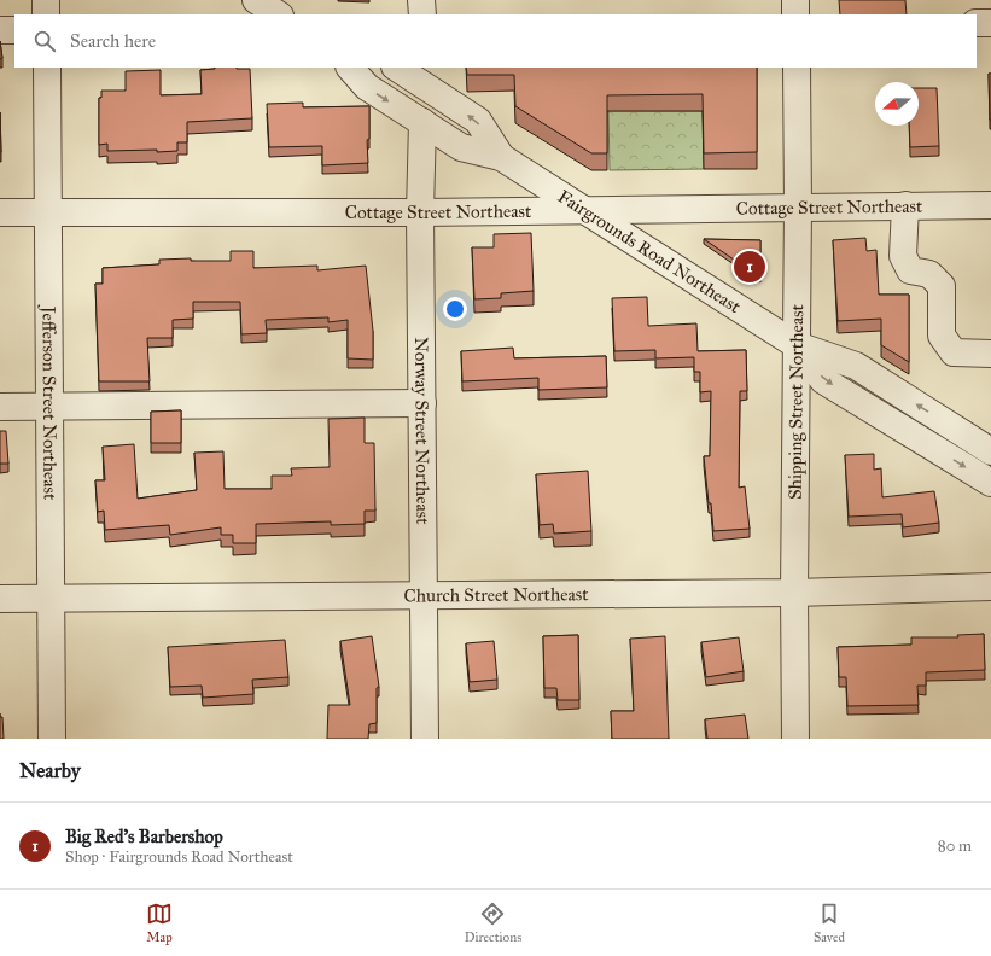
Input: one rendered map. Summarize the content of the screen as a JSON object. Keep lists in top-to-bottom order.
{
  "streets": {
    "street": [
      "Cottage Street Northeast",
      "Fairgrounds Road Northeast",
      "Shipping Street Northeast",
      "Jefferson Street Northeast",
      "Norway Street Northeast",
      "Church Street Northeast"
    ]
  },
  "crossings": [
    ["Cottage Street Northeast", "Fairgrounds Road Northeast"],
    ["Cottage Street Northeast", "Shipping Street Northeast"],
    ["Cottage Street Northeast", "Jefferson Street Northeast"],
    ["Cottage Street Northeast", "Norway Street Northeast"],
    ["Fairgrounds Road Northeast", "Shipping Street Northeast"],
    ["Fairgrounds Road Northeast", "Norway Street Northeast"],
    ["Shipping Street Northeast", "Church Street Northeast"],
    ["Jefferson Street Northeast", "Church Street Northeast"],
    ["Norway Street Northeast", "Church Street Northeast"]
  ],
  "north": "left",
  "page": {
    "search": "Search here",
    "pins": "1",
    "heading": "Nearby",
    "list": [
      {
        "mark": "1",
        "name": "Big Red's Barbershop",
        "note": "Shop · Fairgrounds Road Northeast",
        "value": "80 m"
      }
    ],
    "nav": ["Map", "Directions", "Saved"]
  }
}
